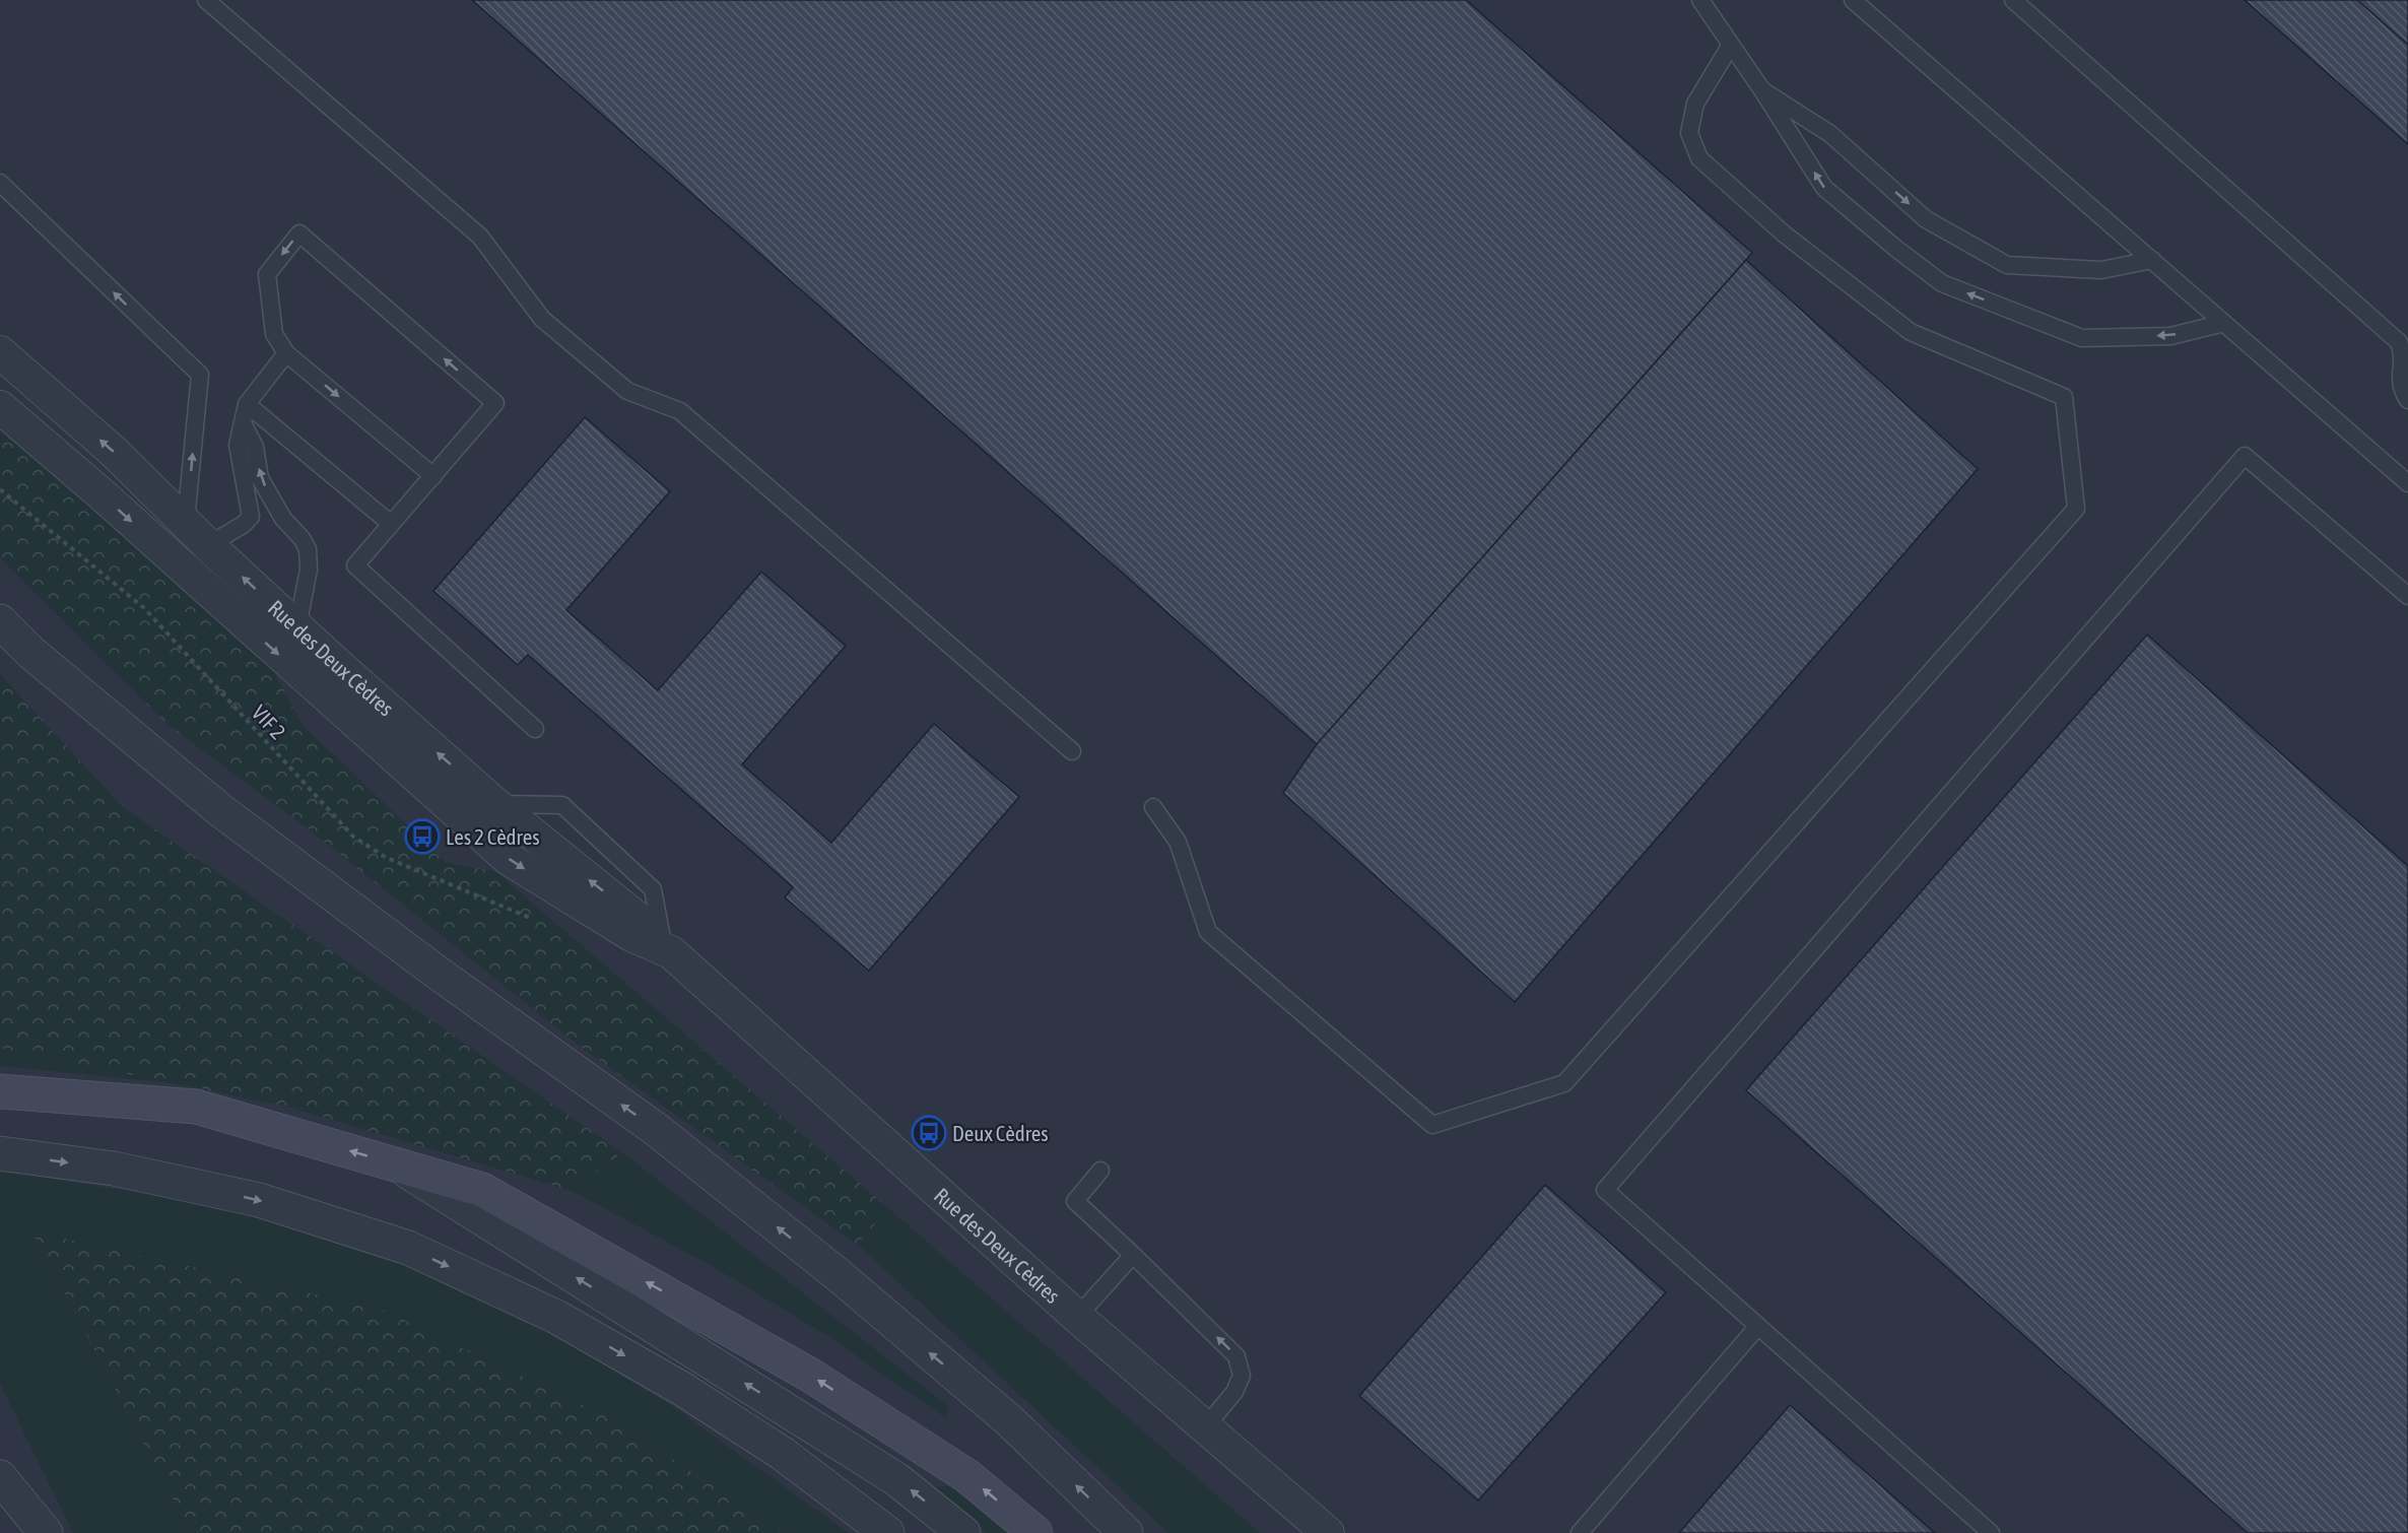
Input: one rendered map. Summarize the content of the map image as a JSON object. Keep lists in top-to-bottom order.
{
  "streets": {
    "street": ["Rue des Deux Cèdres"],
    "path": ["VIF 2"]
  },
  "places": {
    "bus stop": ["Les 2 Cèdres", "Deux Cèdres"]
  }
}
